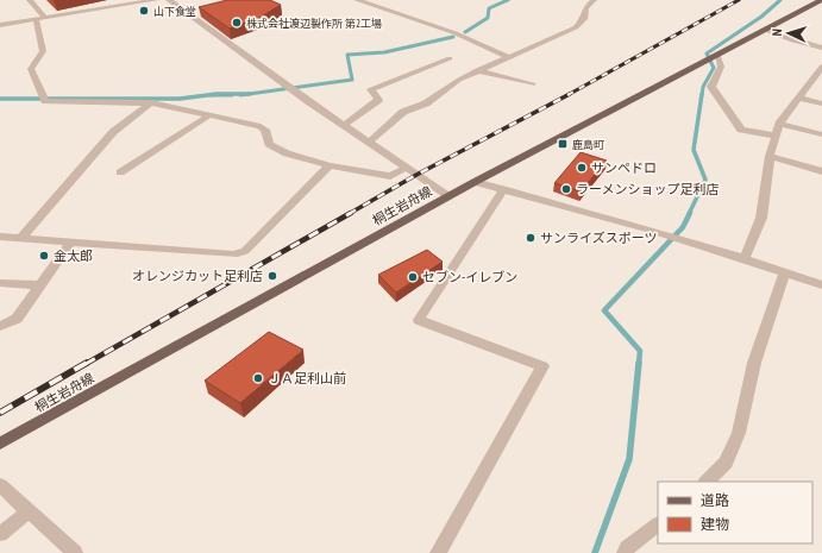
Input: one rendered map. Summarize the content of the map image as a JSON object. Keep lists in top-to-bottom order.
{
  "streets": {
    "main road": ["桐生岩舟線"]
  },
  "places": {
    "other": [
      "山下食堂",
      "株式会社渡辺製作所 第2工場",
      "サンペドロ",
      "ラーメンショップ足利店",
      "サンライズスポーツ",
      "金太郎",
      "オレンジカット足利店",
      "セブン-イレブン",
      "ＪＡ足利山前"
    ],
    "transit": ["鹿島町"]
  },
  "legend": ["道路", "建物"],
  "north": "left"
}
